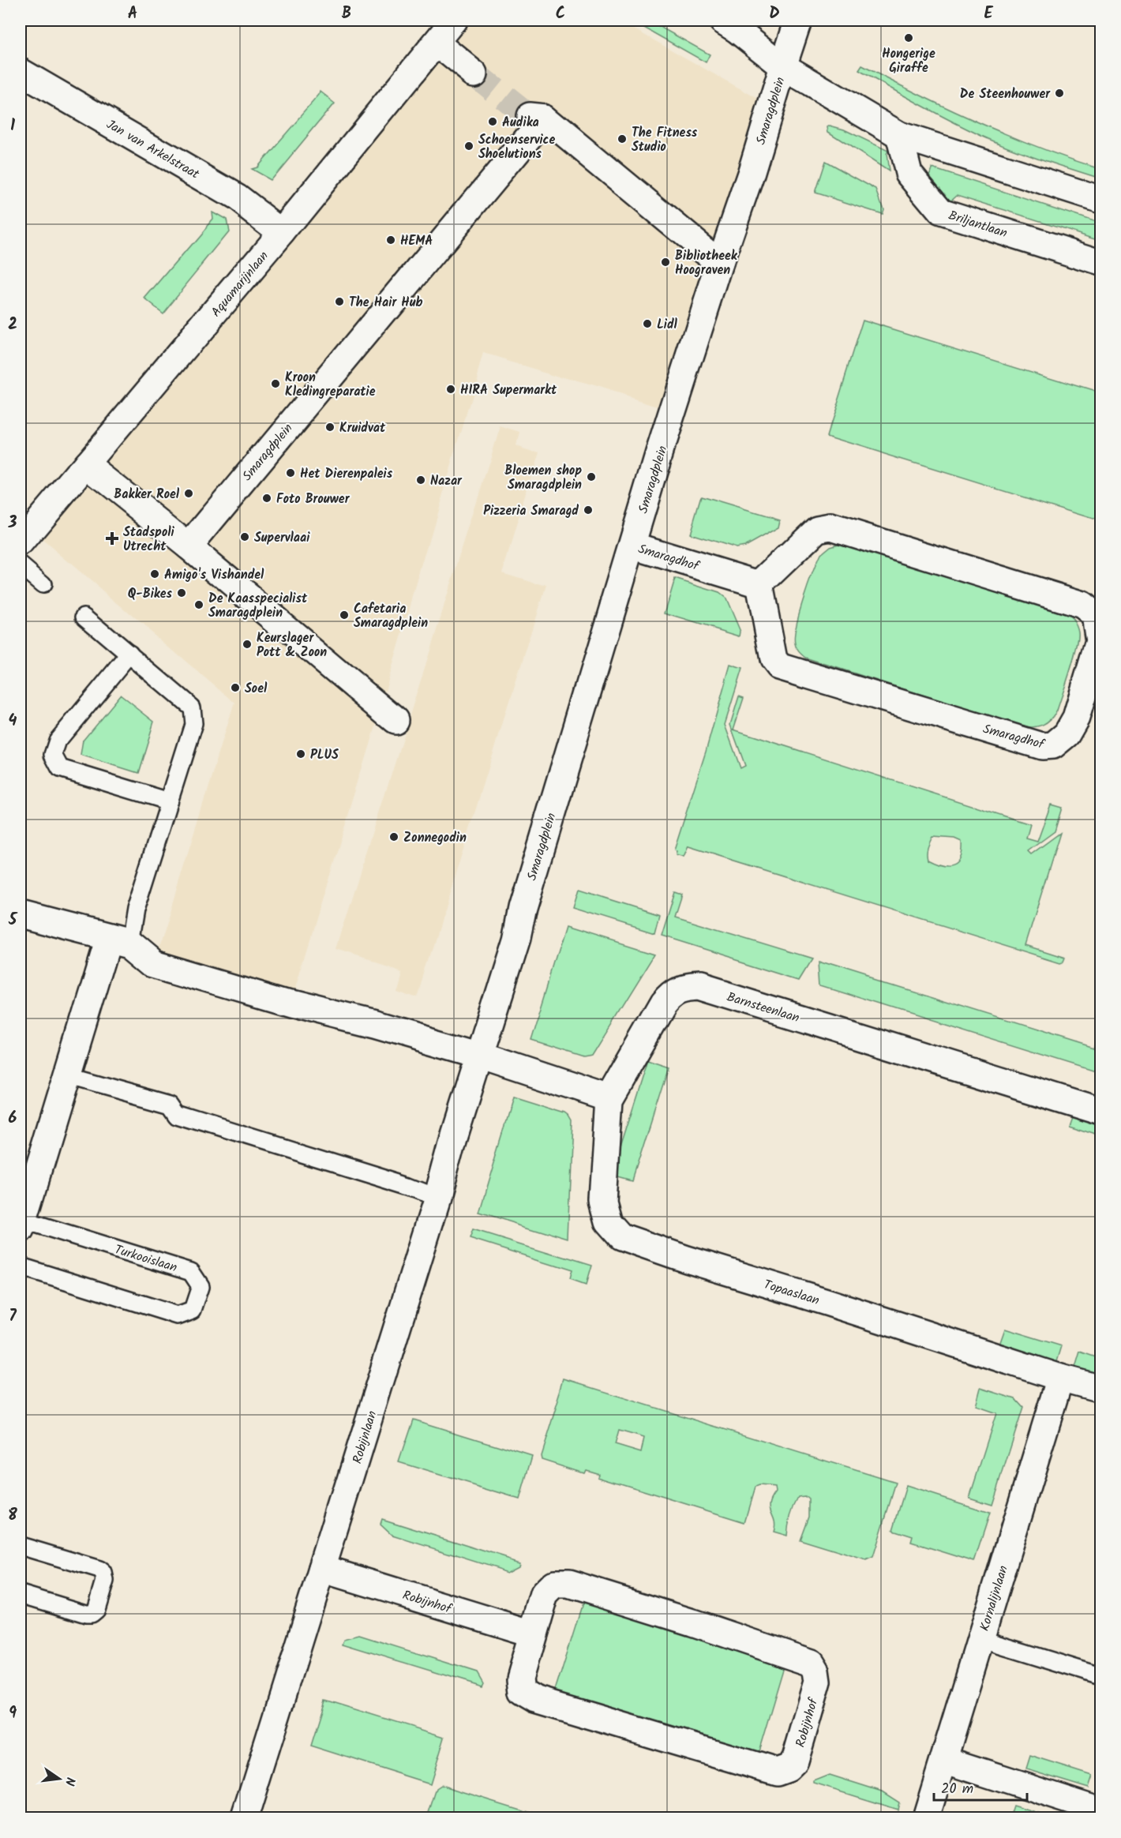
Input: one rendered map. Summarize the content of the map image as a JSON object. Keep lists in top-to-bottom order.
{
  "streets": {
    "street": [
      "Smaragdplein",
      "Jan van Arkelstraat",
      "Briljantlaan",
      "Aquamarijnlaan",
      "Smaragdhof",
      "Barnsteenlaan",
      "Turkooislaan",
      "Topaaslaan",
      "Robijnlaan",
      "Kornalijnlaan",
      "Robijnhof"
    ]
  },
  "crossings": [
    ["Smaragdplein", "Smaragdhof"],
    ["Smaragdplein", "Robijnlaan"],
    ["Jan van Arkelstraat", "Aquamarijnlaan"],
    ["Barnsteenlaan", "Topaaslaan"],
    ["Topaaslaan", "Kornalijnlaan"],
    ["Robijnlaan", "Robijnhof"]
  ],
  "places": {
    "other": [
      "Hongerige Giraffe",
      "De Steenhouwer",
      "Audika",
      "The Fitness Studio",
      "Schoenservice Shoelutions",
      "HEMA",
      "Bibliotheek Hoograven",
      "The Hair Hub",
      "Lidl",
      "Kroon Kledingreparatie",
      "HIRA Supermarkt",
      "Kruidvat",
      "Het Dierenpaleis",
      "Bloemen shop Smaragdplein",
      "Nazar",
      "Bakker Roel",
      "Foto Brouwer",
      "Pizzeria Smaragd",
      "Supervlaai",
      "Amigo's Vishandel",
      "Q-Bikes",
      "De Kaasspecialist Smaragdplein",
      "Cafetaria Smaragdplein",
      "Keurslager Pott & Zoon",
      "Soel",
      "PLUS",
      "Zonnegodin"
    ],
    "health": ["Stadspoli Utrecht"]
  },
  "scale_bar": "20 m",
  "north": "right",
  "grid": {
    "columns": [
      "A",
      "B",
      "C",
      "D",
      "E"
    ],
    "rows": [
      "1",
      "2",
      "3",
      "4",
      "5",
      "6",
      "7",
      "8",
      "9"
    ]
  }
}
